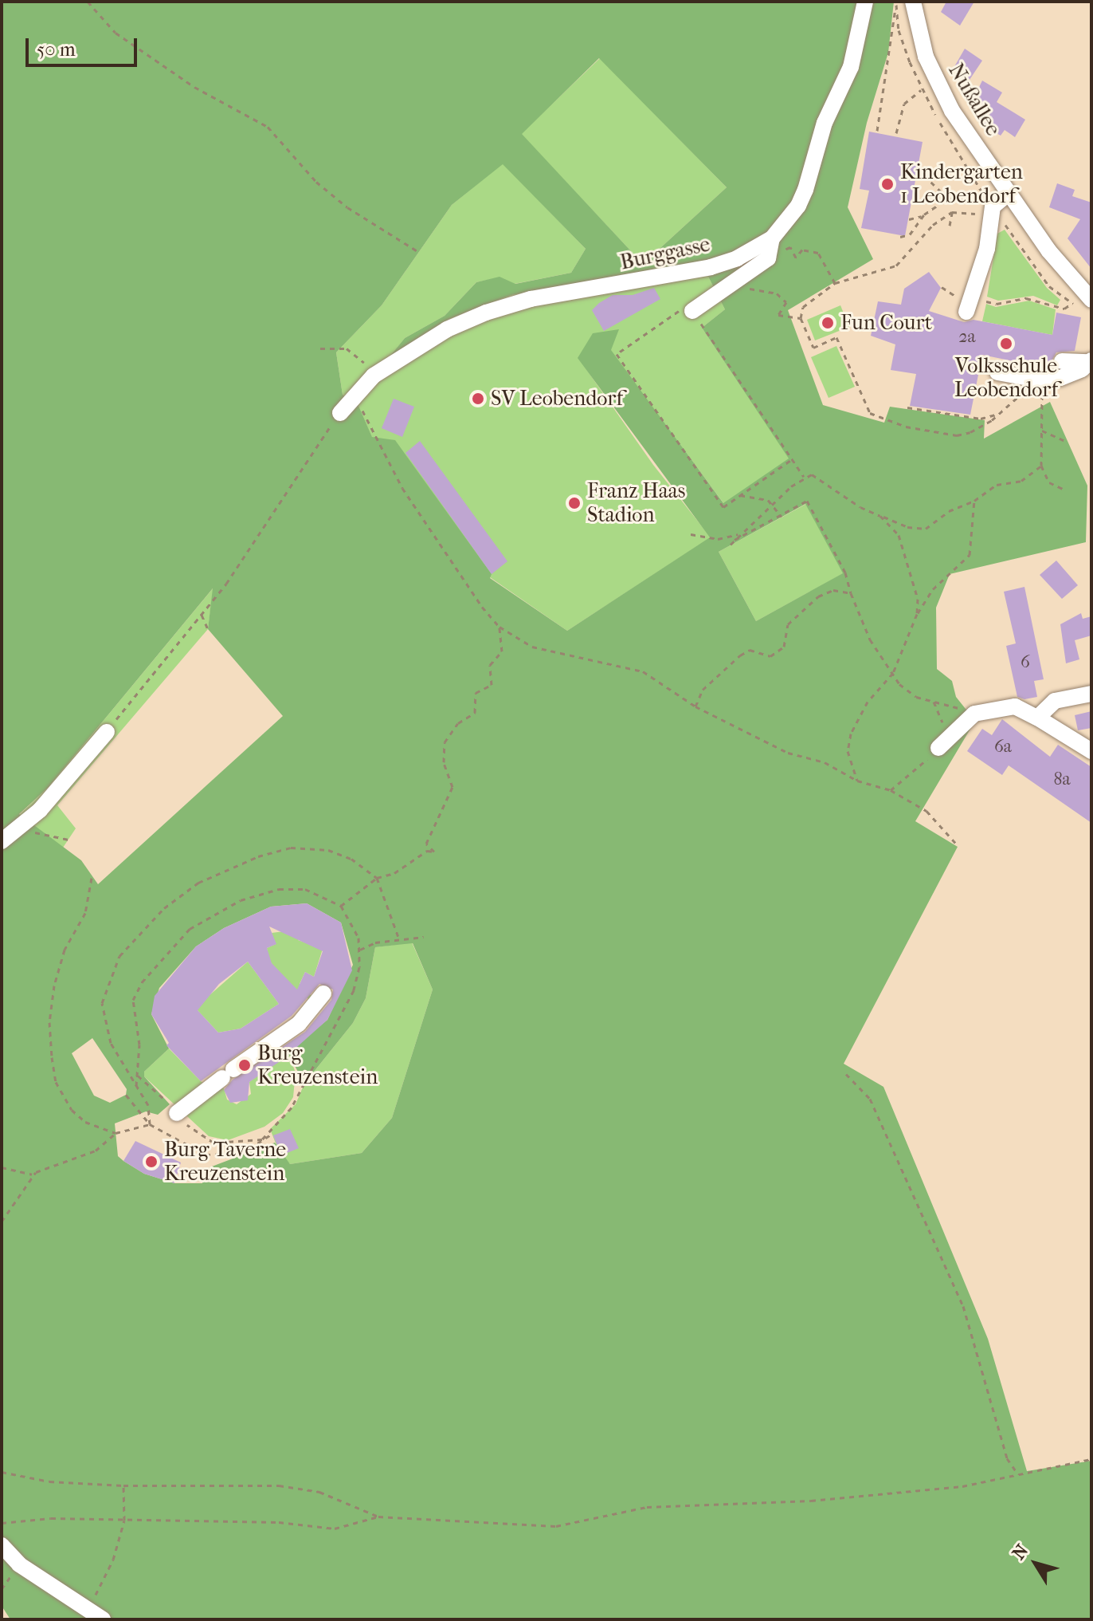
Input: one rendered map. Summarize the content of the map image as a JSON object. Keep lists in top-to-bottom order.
{
  "streets": {
    "street": ["Nußallee", "Burggasse"]
  },
  "places": [
    "Kindergarten 1 Leobendorf",
    "Fun Court",
    "Volksschule Leobendorf",
    "SV Leobendorf",
    "Franz Haas Stadion",
    "Burg Kreuzenstein",
    "Burg Taverne Kreuzenstein"
  ],
  "house_numbers": [
    "2a",
    "6",
    "6a",
    "8a"
  ],
  "scale_bar": "50 m",
  "north": "top left"
}
